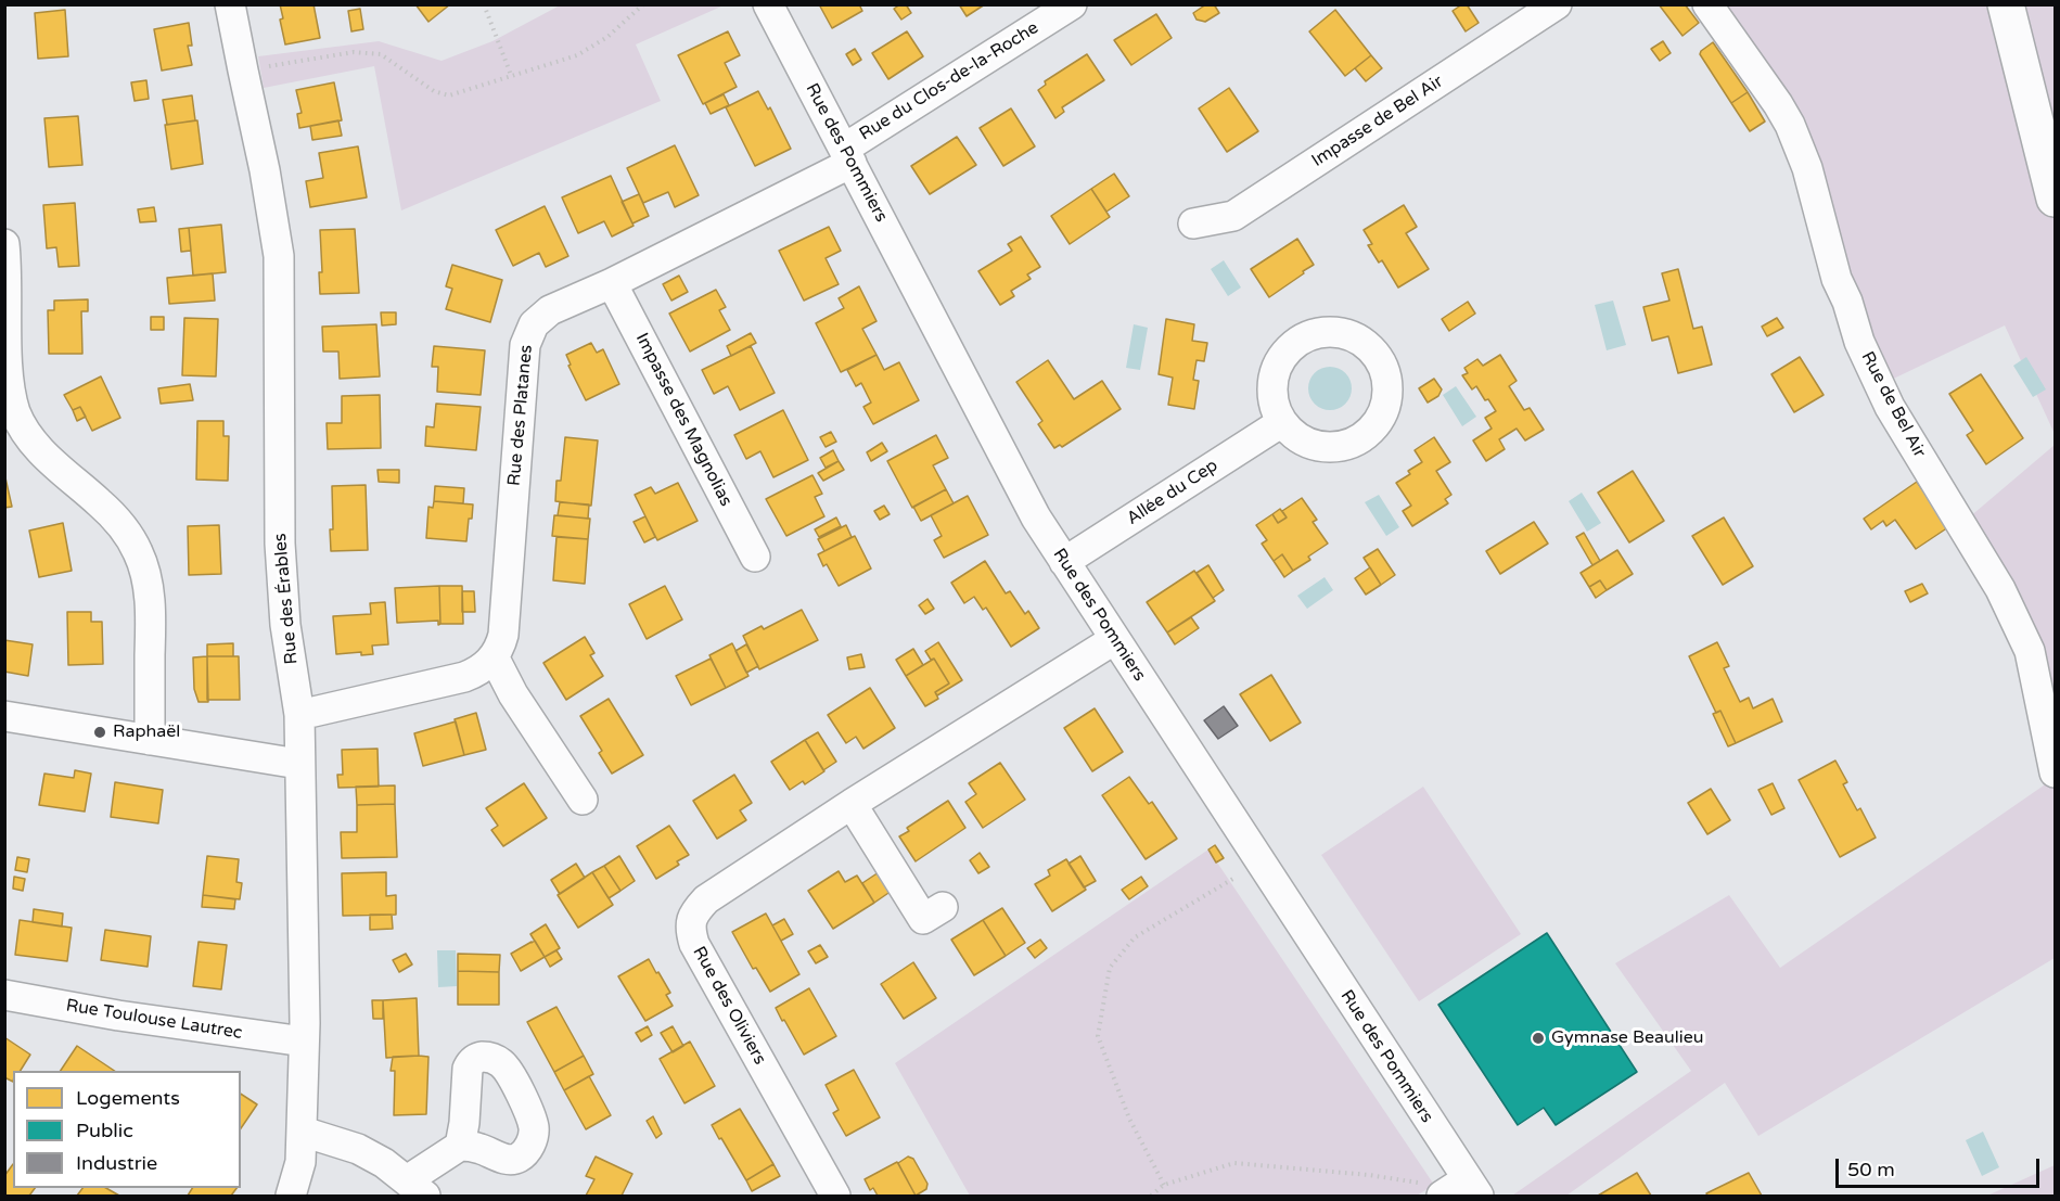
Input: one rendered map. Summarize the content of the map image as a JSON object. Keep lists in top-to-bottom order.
{
  "streets": {
    "street": [
      "Rue du Clos-de-la-Roche",
      "Impasse de Bel Air",
      "Rue des Pommiers",
      "Rue de Bel Air",
      "Rue des Platanes",
      "Impasse des Magnolias",
      "Allée du Cep",
      "Rue des Érables",
      "Rue des Oliviers",
      "Rue Toulouse Lautrec"
    ]
  },
  "crossings": [
    ["Rue du Clos-de-la-Roche", "Rue des Pommiers"],
    ["Rue du Clos-de-la-Roche", "Rue des Platanes"],
    ["Rue des Pommiers", "Rue des Platanes"],
    ["Rue des Pommiers", "Allée du Cep"],
    ["Rue des Pommiers", "Rue des Oliviers"],
    ["Rue des Platanes", "Impasse des Magnolias"],
    ["Rue des Érables", "Rue Toulouse Lautrec"]
  ],
  "places": ["Raphaël", "Gymnase Beaulieu"],
  "legend": ["Logements", "Public", "Industrie"],
  "scale_bar": "50 m"
}
